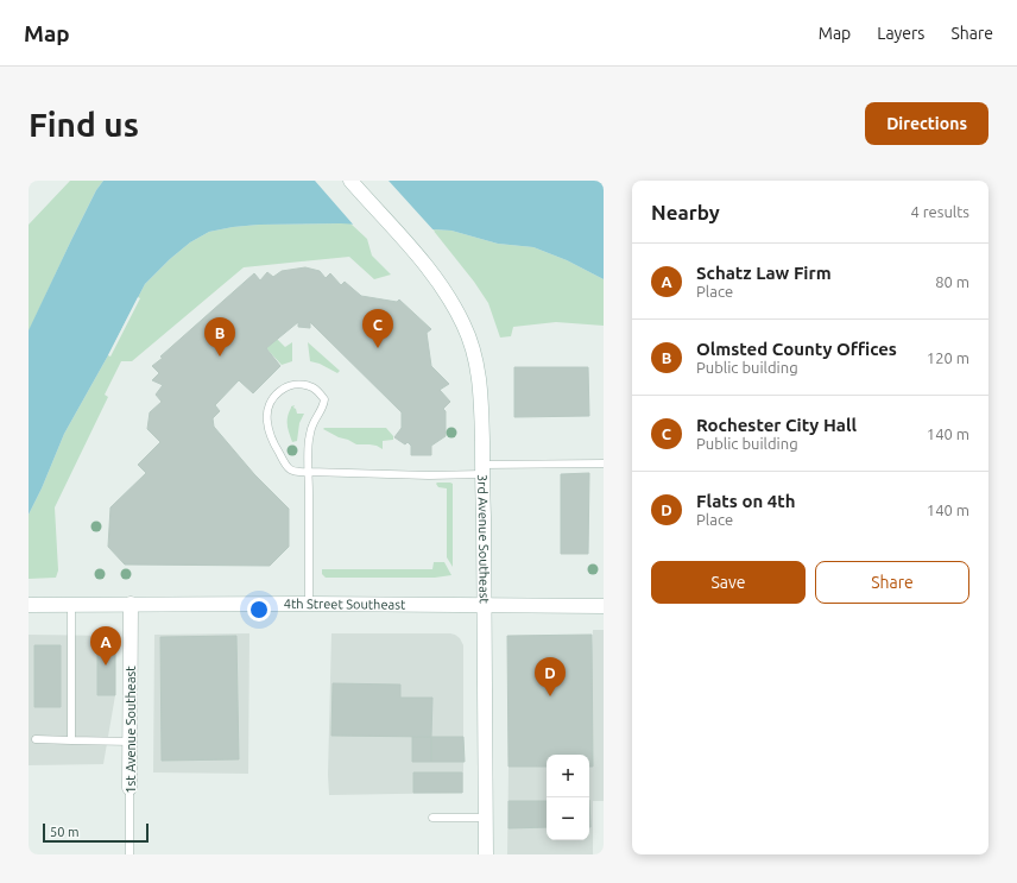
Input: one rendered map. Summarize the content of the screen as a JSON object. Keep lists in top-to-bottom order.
{
  "streets": {
    "main road": ["3rd Avenue Southeast", "4th Street Southeast", "1st Avenue Southeast"]
  },
  "crossings": [
    ["3rd Avenue Southeast", "4th Street Southeast"],
    ["4th Street Southeast", "1st Avenue Southeast"]
  ],
  "scale_bar": "50 m",
  "page": {
    "header": "Map",
    "nav": ["Map", "Layers", "Share"],
    "buttons": [
      "Directions",
      ["Save", "Share"]
    ],
    "title": "Find us",
    "heading": ["Nearby", "4 results"],
    "list": [
      {
        "mark": "A",
        "name": "Schatz Law Firm",
        "note": "Place",
        "value": "80 m"
      },
      {
        "mark": "B",
        "name": "Olmsted County Offices",
        "note": "Public building",
        "value": "120 m"
      },
      {
        "mark": "C",
        "name": "Rochester City Hall",
        "note": "Public building",
        "value": "140 m"
      },
      {
        "mark": "D",
        "name": "Flats on 4th",
        "note": "Place",
        "value": "140 m"
      }
    ],
    "pins": [
      "C",
      "B",
      "A",
      "D"
    ],
    "map_buttons": ["+", "−"],
    "scale": "50 m"
  }
}
